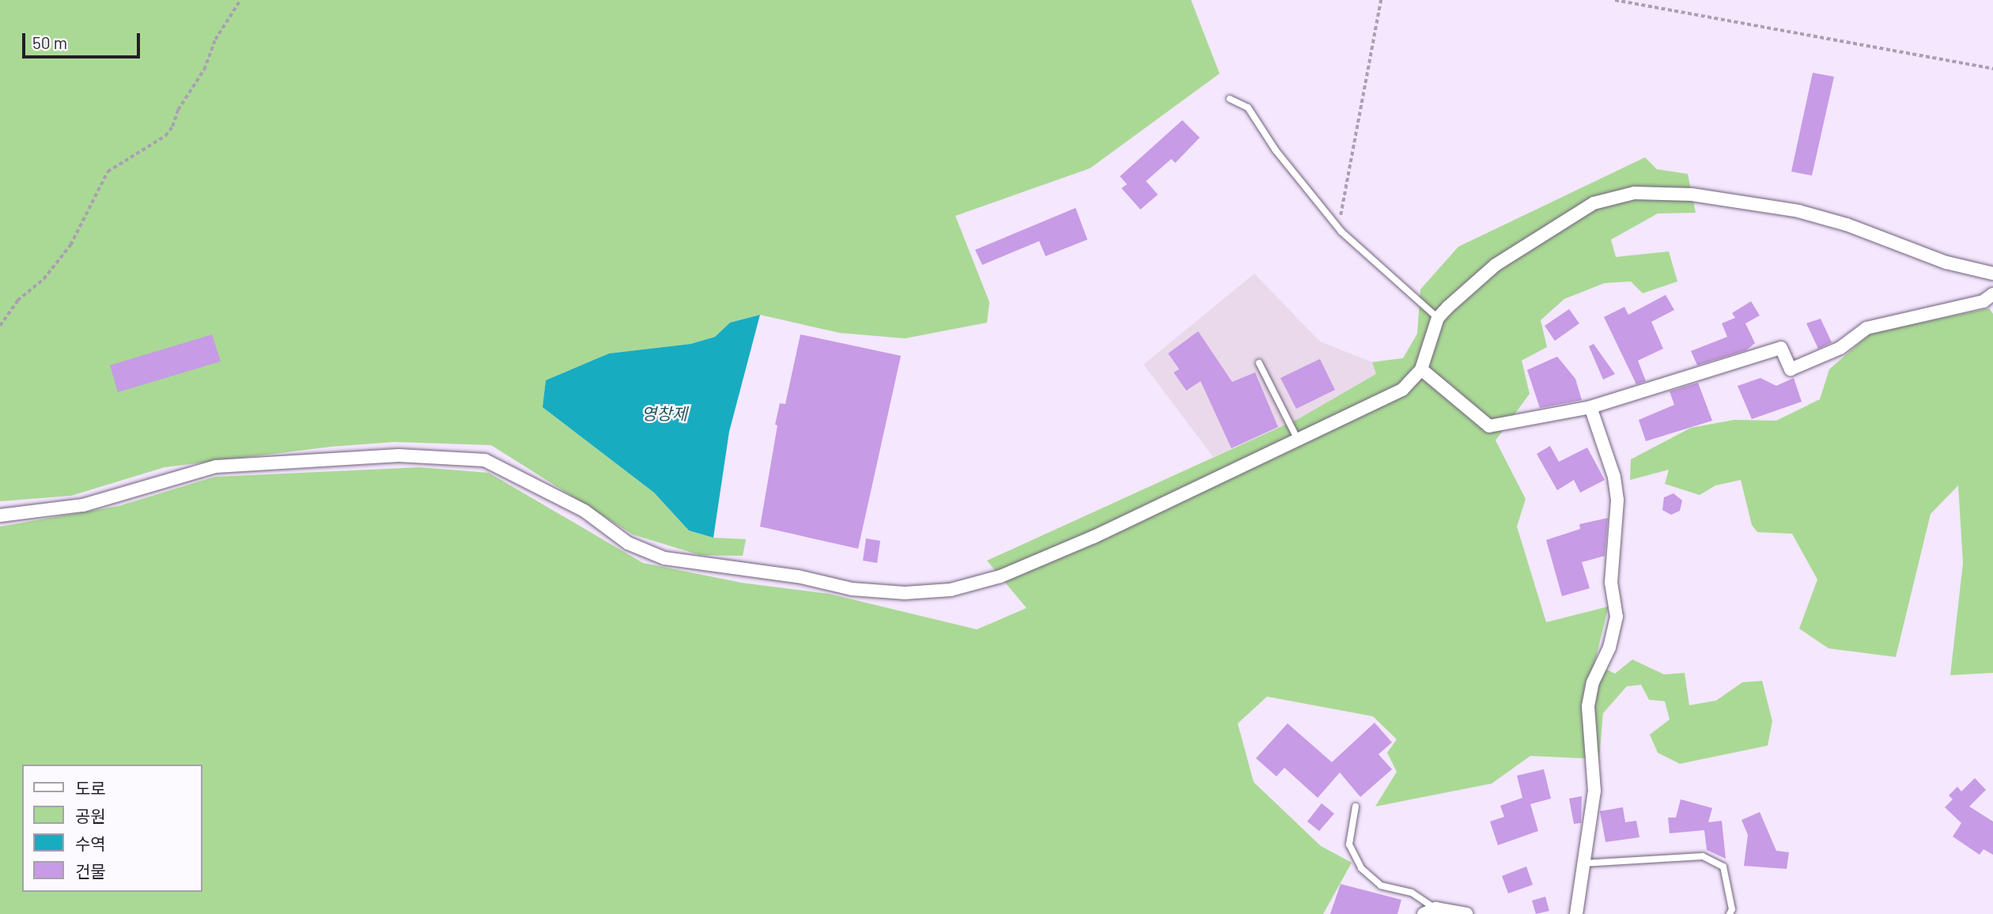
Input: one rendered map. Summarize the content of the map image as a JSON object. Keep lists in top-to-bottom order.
{
  "water": ["영창제"],
  "legend": [
    "도로",
    "공원",
    "수역",
    "건물"
  ],
  "scale_bar": "50 m"
}
